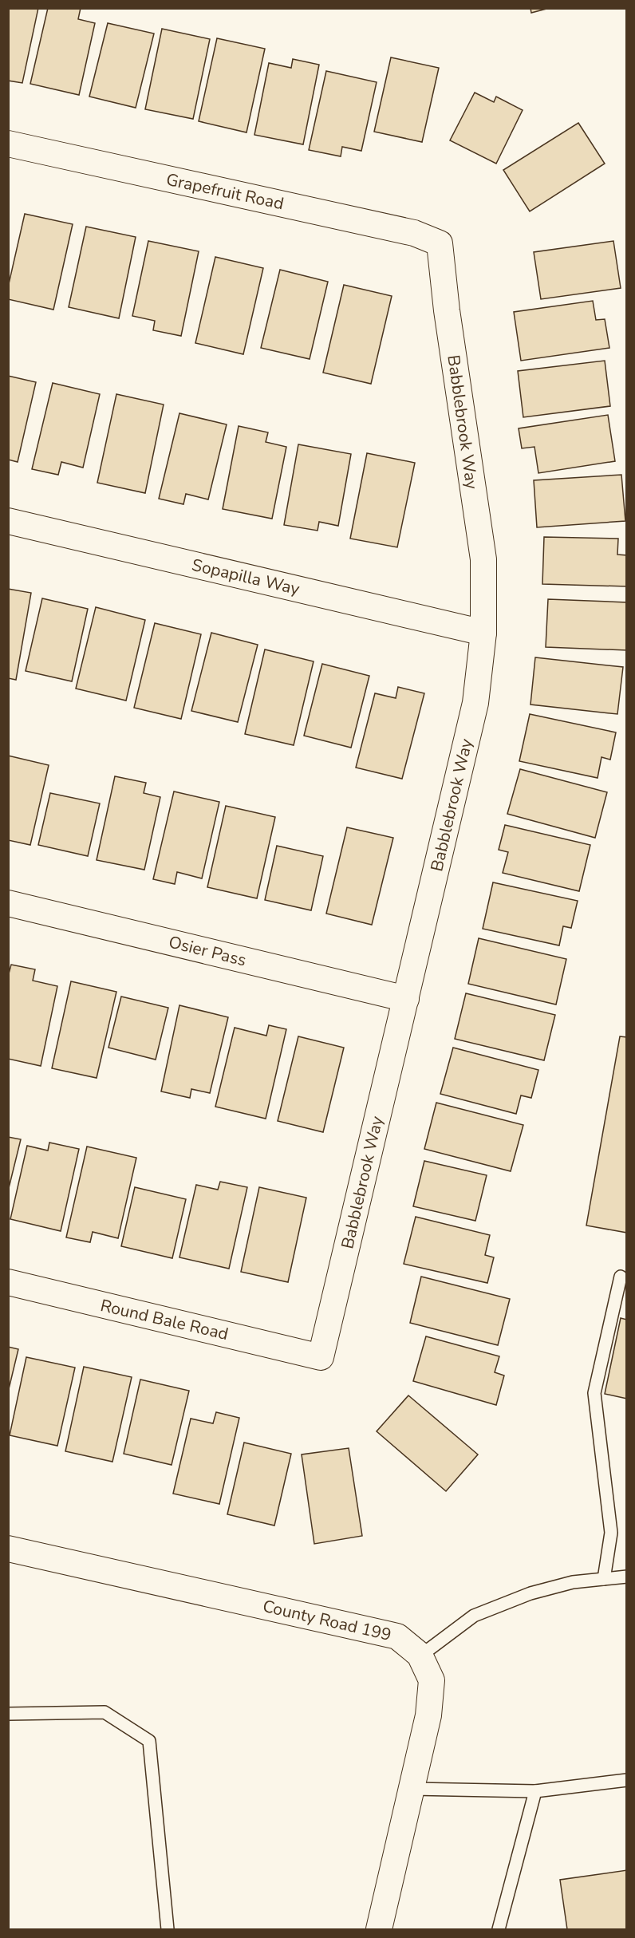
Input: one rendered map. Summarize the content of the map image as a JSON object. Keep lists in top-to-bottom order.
{
  "streets": {
    "street": [
      "Grapefruit Road",
      "Babblebrook Way",
      "Sopapilla Way",
      "Osier Pass",
      "Round Bale Road",
      "County Road 199"
    ]
  },
  "crossings": [
    ["Grapefruit Road", "Babblebrook Way"],
    ["Babblebrook Way", "Sopapilla Way"],
    ["Babblebrook Way", "Osier Pass"],
    ["Babblebrook Way", "Round Bale Road"]
  ]
}
